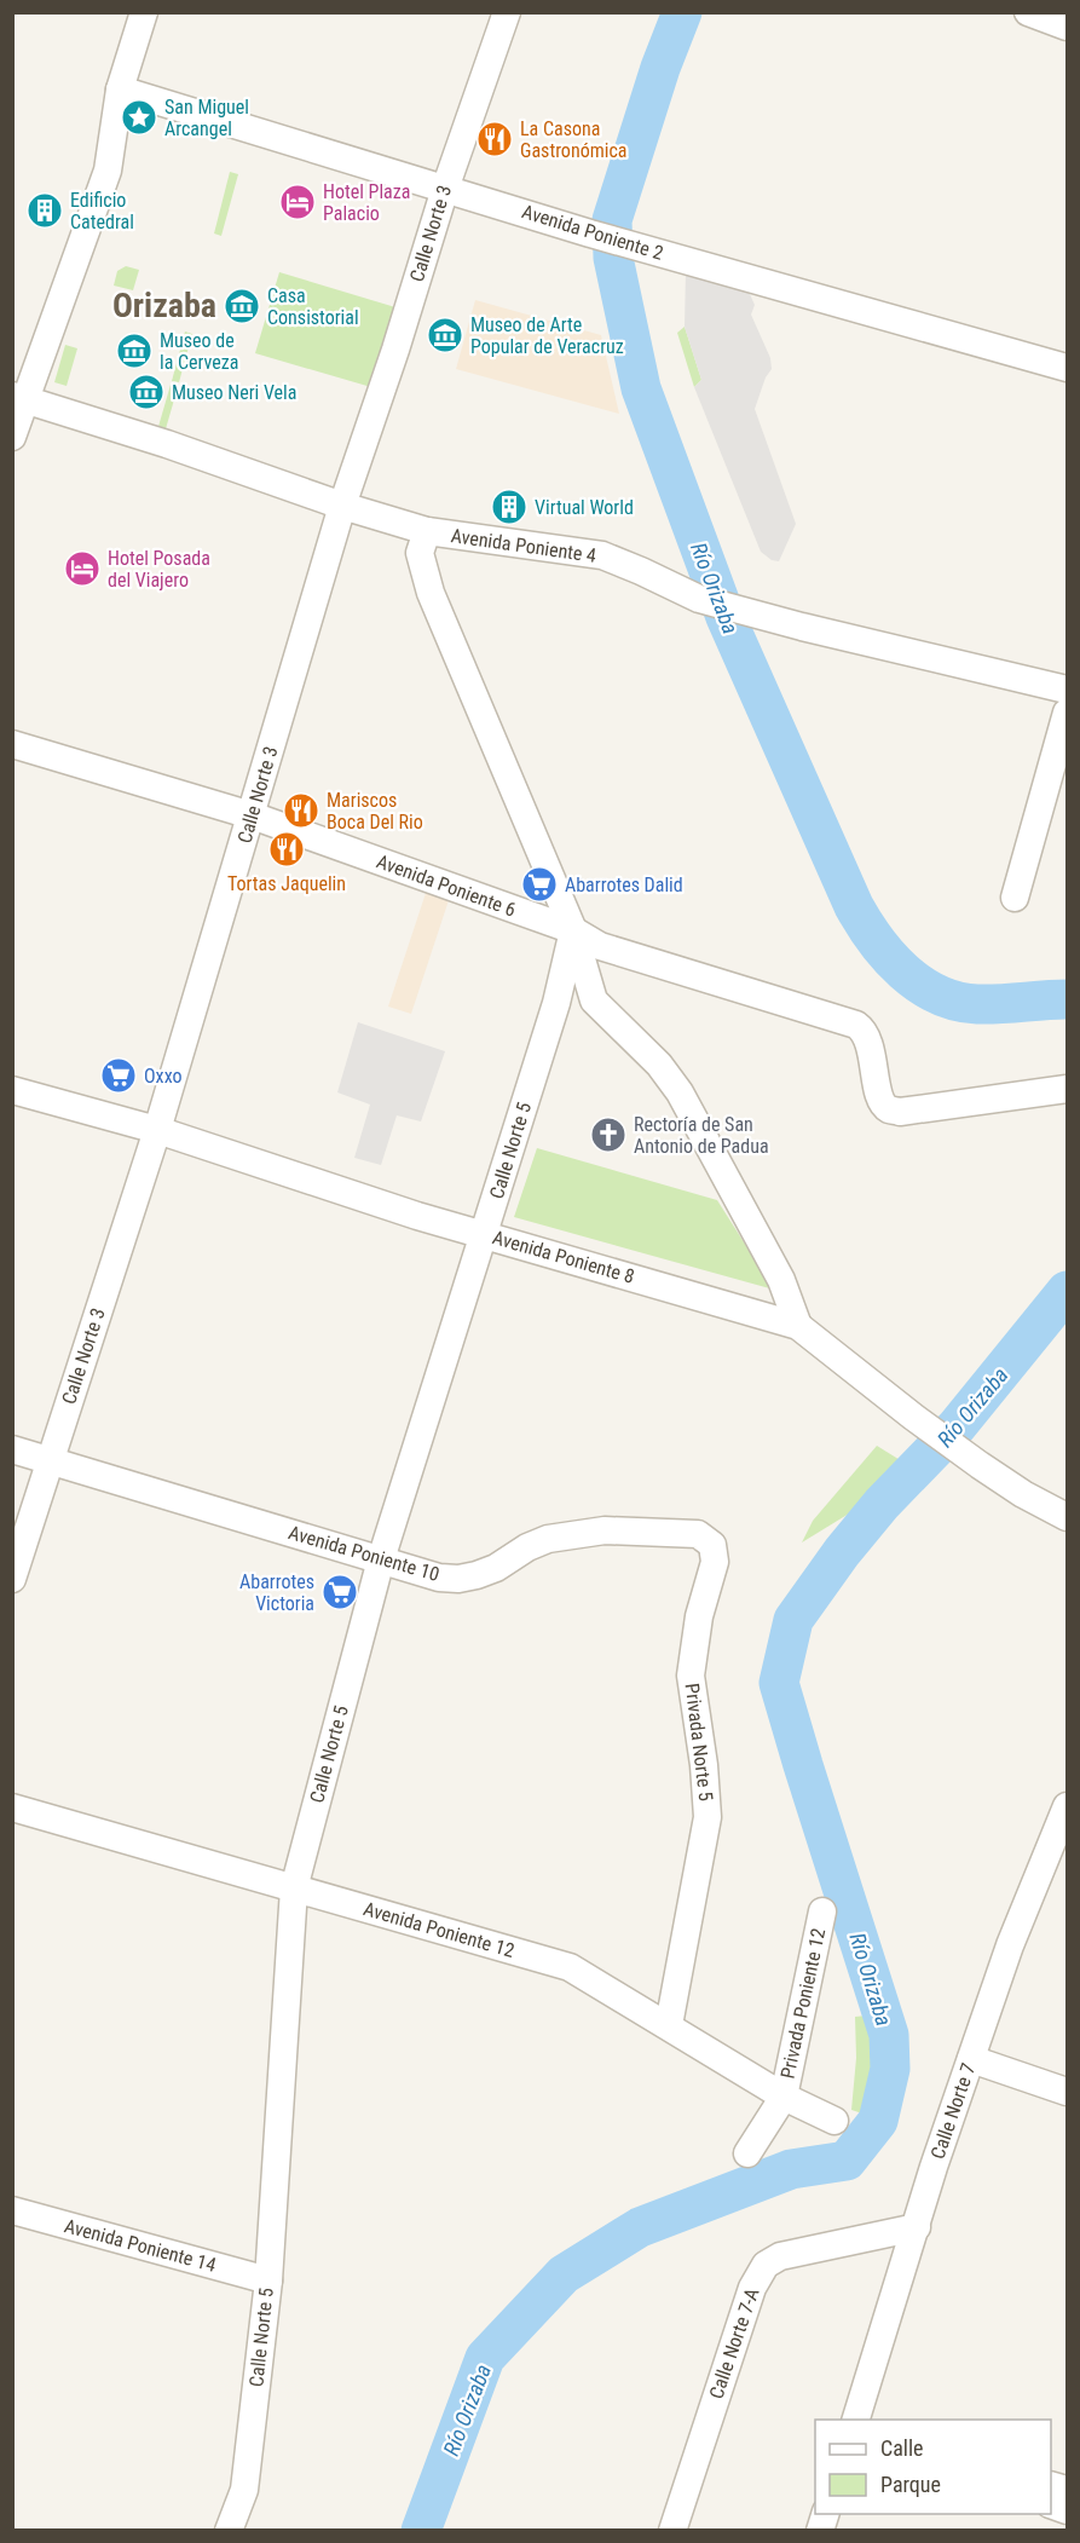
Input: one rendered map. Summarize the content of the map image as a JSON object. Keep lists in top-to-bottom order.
{
  "streets": {
    "street": [
      "Avenida Poniente 2",
      "Calle Norte 3",
      "Avenida Poniente 4",
      "Avenida Poniente 6",
      "Calle Norte 5",
      "Avenida Poniente 8",
      "Avenida Poniente 10",
      "Privada Norte 5",
      "Avenida Poniente 12",
      "Privada Poniente 12",
      "Calle Norte 7",
      "Avenida Poniente 14",
      "Calle Norte 7-A"
    ]
  },
  "crossings": [
    ["Avenida Poniente 2", "Calle Norte 3"],
    ["Calle Norte 3", "Avenida Poniente 4"],
    ["Calle Norte 3", "Avenida Poniente 6"],
    ["Calle Norte 3", "Avenida Poniente 8"],
    ["Calle Norte 3", "Avenida Poniente 10"],
    ["Avenida Poniente 6", "Calle Norte 5"],
    ["Calle Norte 5", "Avenida Poniente 8"],
    ["Calle Norte 5", "Avenida Poniente 10"],
    ["Calle Norte 5", "Avenida Poniente 12"],
    ["Calle Norte 5", "Avenida Poniente 14"],
    ["Avenida Poniente 10", "Privada Norte 5"],
    ["Privada Norte 5", "Avenida Poniente 12"],
    ["Avenida Poniente 12", "Privada Poniente 12"],
    ["Calle Norte 7", "Calle Norte 7-A"]
  ],
  "districts": ["Orizaba"],
  "water": ["Río Orizaba"],
  "places": {
    "place": ["San Miguel Arcangel"],
    "restaurant": ["La Casona Gastronómica", "Mariscos Boca Del Rio", "Tortas Jaquelin"],
    "hotel": ["Hotel Plaza Palacio", "Hotel Posada del Viajero"],
    "building": ["Edificio Catedral", "Virtual World"],
    "museum": [
      "Casa Consistorial",
      "Museo de Arte Popular de Veracruz",
      "Museo de la Cerveza",
      "Museo Neri Vela"
    ],
    "supermarket": ["Abarrotes Dalid", "Oxxo", "Abarrotes Victoria"],
    "church": ["Rectoría de San Antonio de Padua"]
  },
  "legend": ["Calle", "Parque"]
}
